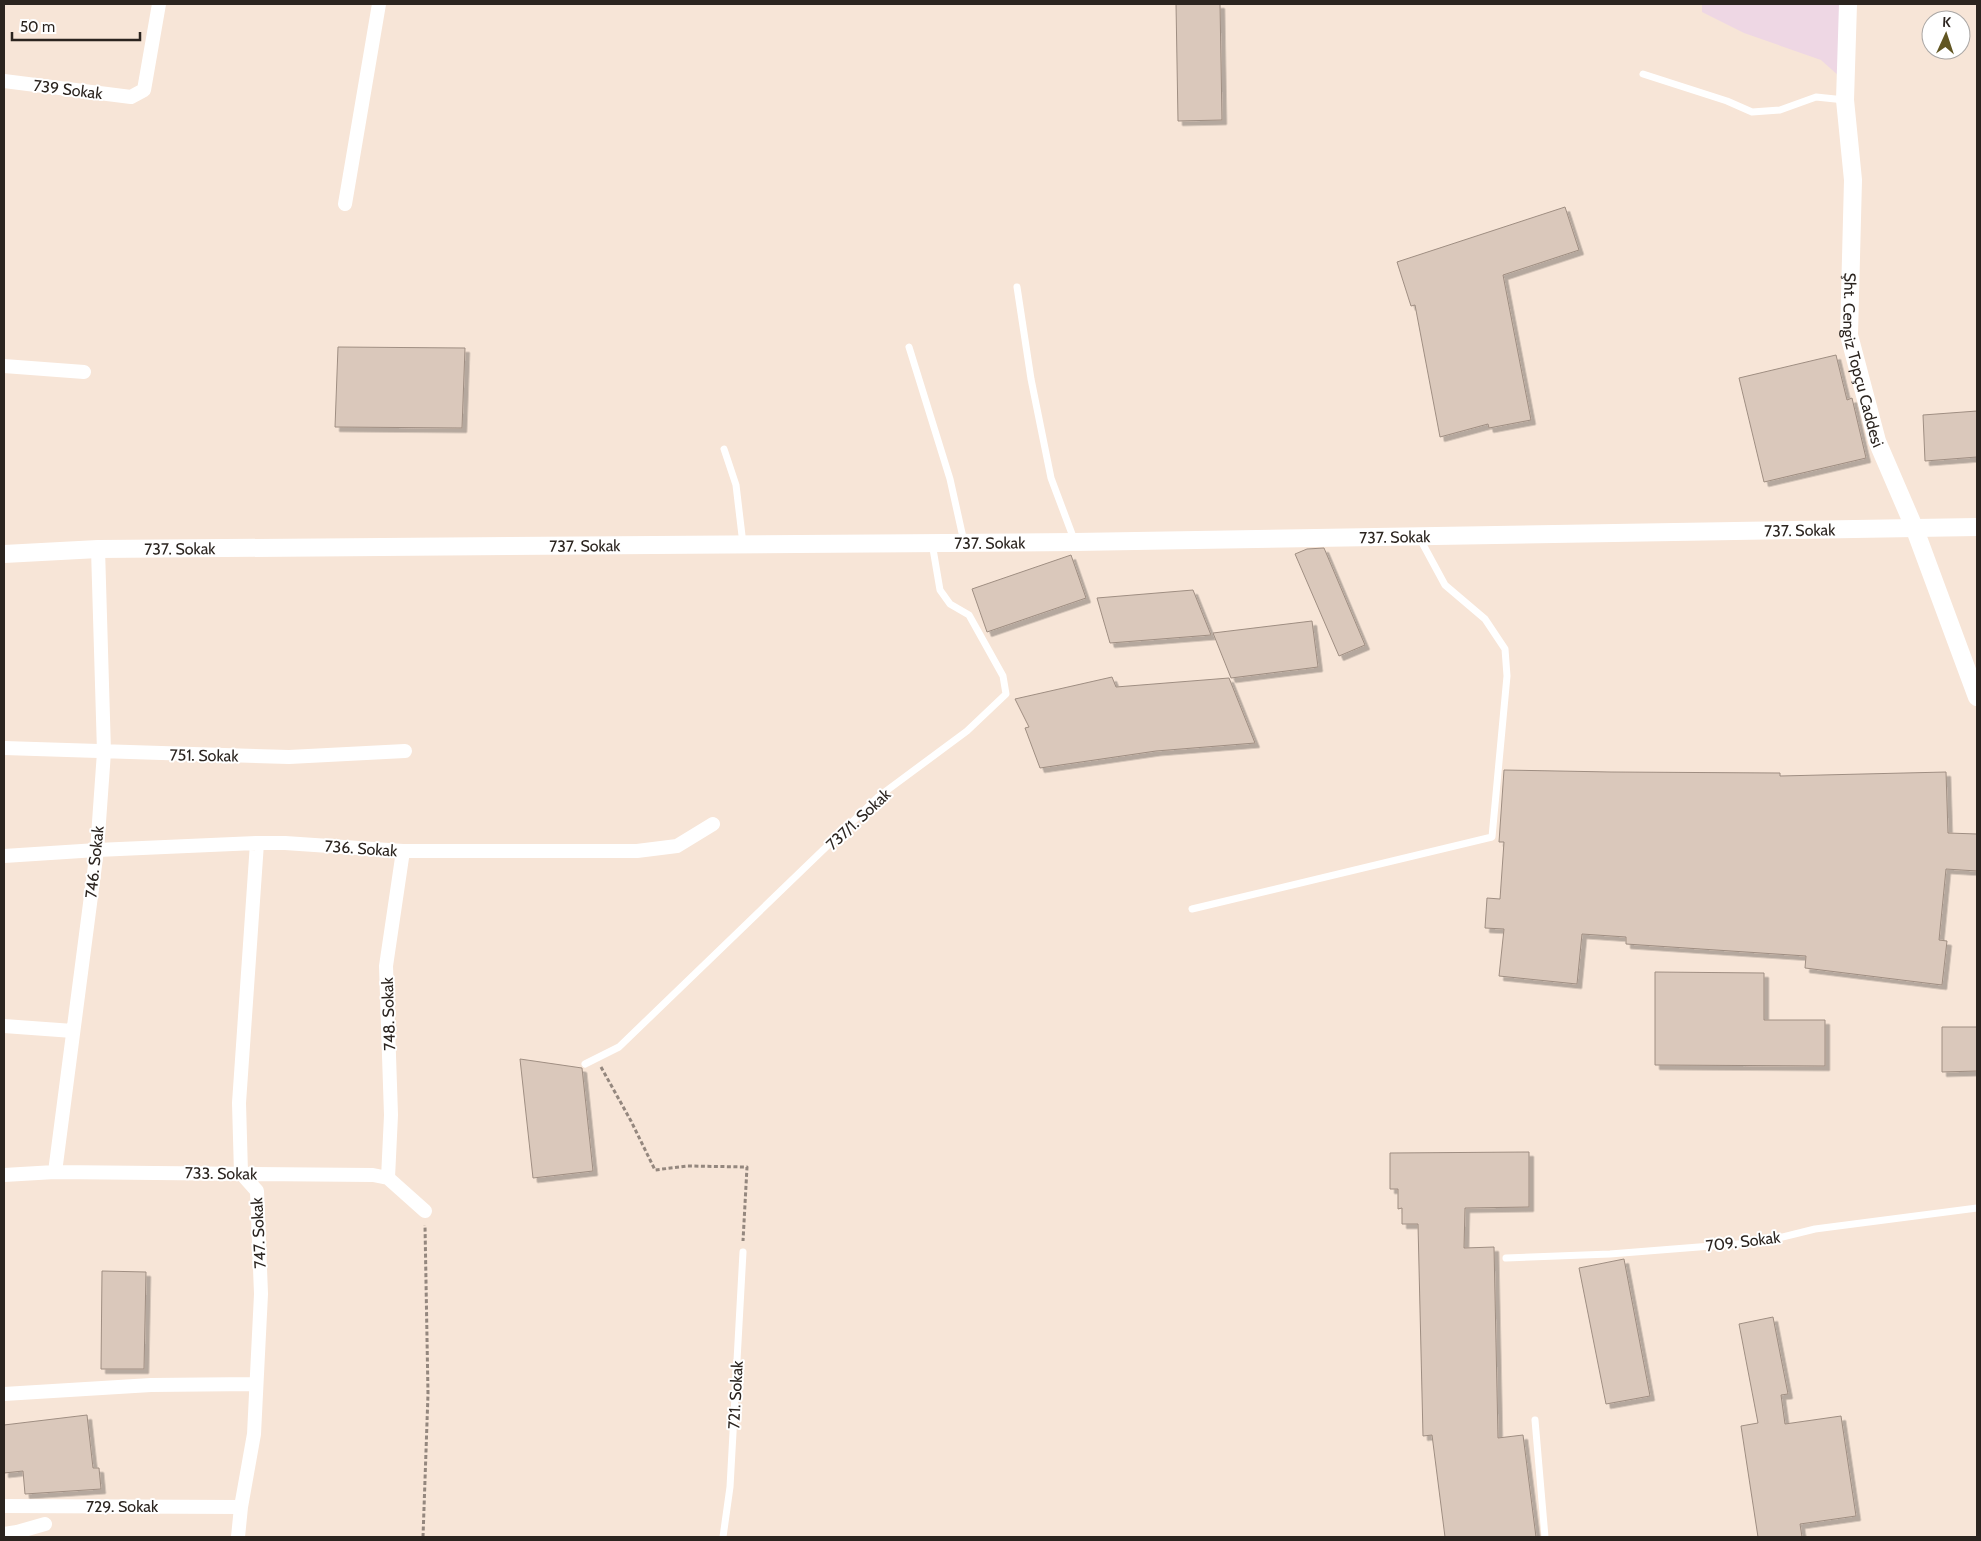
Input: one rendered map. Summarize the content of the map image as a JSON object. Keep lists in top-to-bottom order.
{
  "streets": {
    "street": [
      "739 Sokak",
      "Şht. Cengiz Topçu Caddesi",
      "737. Sokak",
      "751. Sokak",
      "736. Sokak",
      "746. Sokak",
      "748. Sokak",
      "733. Sokak",
      "747. Sokak",
      "729. Sokak"
    ],
    "lane": ["737/1. Sokak", "709. Sokak", "721. Sokak"]
  },
  "crossings": [
    ["Şht. Cengiz Topçu Caddesi", "737. Sokak"],
    ["737. Sokak", "737/1. Sokak"],
    ["737. Sokak", "746. Sokak"],
    ["751. Sokak", "746. Sokak"],
    ["736. Sokak", "746. Sokak"],
    ["736. Sokak", "748. Sokak"],
    ["746. Sokak", "733. Sokak"],
    ["748. Sokak", "733. Sokak"],
    ["733. Sokak", "747. Sokak"],
    ["747. Sokak", "729. Sokak"]
  ],
  "scale_bar": "50 m",
  "north": "top"
}
